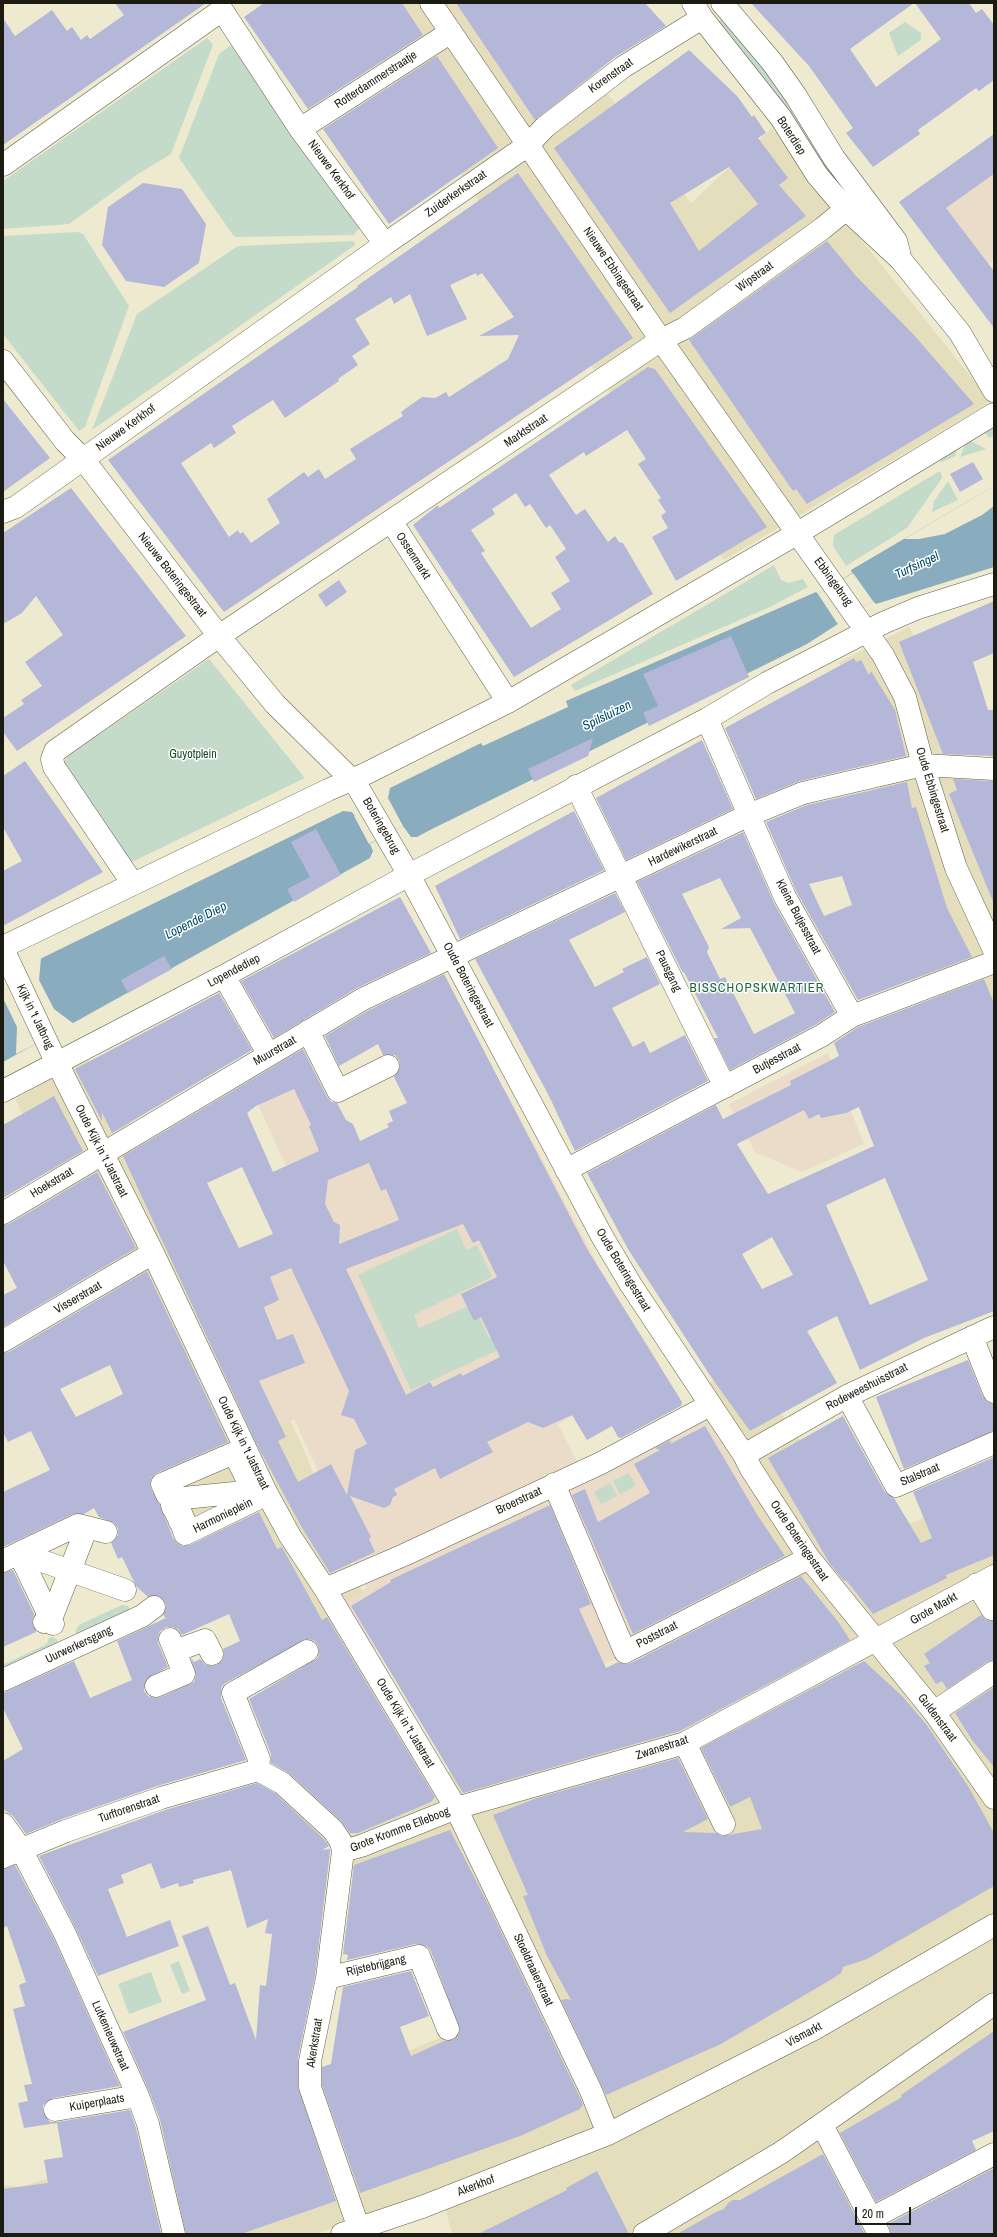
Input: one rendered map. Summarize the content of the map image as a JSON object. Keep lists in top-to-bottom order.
{
  "streets": {
    "street": [
      "Korenstraat",
      "Rotterdammerstraatje",
      "Boterdiep",
      "Nieuwe Kerkhof",
      "Zuiderkerkstraat",
      "Nieuwe Ebbingestraat",
      "Wipstraat",
      "Marktstraat",
      "Ossenmarkt",
      "Nieuwe Boteringestraat",
      "Ebbingebrug",
      "Oude Ebbingestraat",
      "Boteringebrug",
      "Hardewikerstraat",
      "Kleine Butjesstraat",
      "Lopendediep",
      "Pausgang",
      "Oude Boteringestraat",
      "Kijk in 't Jatbrug",
      "Muurstraat",
      "Butjesstraat",
      "Oude Kijk in 't Jatstraat",
      "Hoekstraat",
      "Visserstraat",
      "Rodeweeshuisstraat",
      "Stalstraat",
      "Broerstraat",
      "Harmonieplein",
      "Grote Markt",
      "Poststraat",
      "Uurwerkersgang",
      "Guldenstraat",
      "Zwanestraat",
      "Turftorenstraat",
      "Grote Kromme Elleboog",
      "Rijstebrijgang",
      "Stoeldraaierstraat",
      "Vismarkt",
      "Lutkenieuwstraat",
      "Akerkstraat",
      "Kuiperplaats",
      "Akerkhof"
    ]
  },
  "crossings": [
    ["Korenstraat", "Boterdiep"],
    ["Korenstraat", "Zuiderkerkstraat"],
    ["Korenstraat", "Nieuwe Ebbingestraat"],
    ["Rotterdammerstraatje", "Nieuwe Kerkhof"],
    ["Rotterdammerstraatje", "Nieuwe Ebbingestraat"],
    ["Boterdiep", "Wipstraat"],
    ["Nieuwe Kerkhof", "Zuiderkerkstraat"],
    ["Nieuwe Kerkhof", "Nieuwe Boteringestraat"],
    ["Zuiderkerkstraat", "Nieuwe Ebbingestraat"],
    ["Nieuwe Ebbingestraat", "Wipstraat"],
    ["Nieuwe Ebbingestraat", "Marktstraat"],
    ["Nieuwe Ebbingestraat", "Ebbingebrug"],
    ["Wipstraat", "Marktstraat"],
    ["Marktstraat", "Ossenmarkt"],
    ["Ossenmarkt", "Nieuwe Boteringestraat"],
    ["Nieuwe Boteringestraat", "Boteringebrug"],
    ["Ebbingebrug", "Oude Ebbingestraat"],
    ["Oude Ebbingestraat", "Hardewikerstraat"],
    ["Boteringebrug", "Lopendediep"],
    ["Boteringebrug", "Oude Boteringestraat"],
    ["Hardewikerstraat", "Kleine Butjesstraat"],
    ["Hardewikerstraat", "Pausgang"],
    ["Hardewikerstraat", "Oude Boteringestraat"],
    ["Hardewikerstraat", "Muurstraat"],
    ["Kleine Butjesstraat", "Butjesstraat"],
    ["Lopendediep", "Oude Boteringestraat"],
    ["Lopendediep", "Kijk in 't Jatbrug"],
    ["Lopendediep", "Oude Kijk in 't Jatstraat"],
    ["Pausgang", "Butjesstraat"],
    ["Oude Boteringestraat", "Muurstraat"],
    ["Oude Boteringestraat", "Butjesstraat"],
    ["Oude Boteringestraat", "Rodeweeshuisstraat"],
    ["Oude Boteringestraat", "Broerstraat"],
    ["Oude Boteringestraat", "Grote Markt"],
    ["Oude Boteringestraat", "Poststraat"],
    ["Oude Boteringestraat", "Guldenstraat"],
    ["Oude Boteringestraat", "Zwanestraat"],
    ["Kijk in 't Jatbrug", "Oude Kijk in 't Jatstraat"],
    ["Muurstraat", "Oude Kijk in 't Jatstraat"],
    ["Muurstraat", "Hoekstraat"],
    ["Oude Kijk in 't Jatstraat", "Hoekstraat"],
    ["Oude Kijk in 't Jatstraat", "Visserstraat"],
    ["Oude Kijk in 't Jatstraat", "Broerstraat"],
    ["Oude Kijk in 't Jatstraat", "Harmonieplein"],
    ["Oude Kijk in 't Jatstraat", "Zwanestraat"],
    ["Oude Kijk in 't Jatstraat", "Grote Kromme Elleboog"],
    ["Oude Kijk in 't Jatstraat", "Stoeldraaierstraat"],
    ["Rodeweeshuisstraat", "Stalstraat"],
    ["Broerstraat", "Poststraat"],
    ["Grote Markt", "Guldenstraat"],
    ["Grote Markt", "Zwanestraat"],
    ["Guldenstraat", "Zwanestraat"],
    ["Zwanestraat", "Grote Kromme Elleboog"],
    ["Zwanestraat", "Stoeldraaierstraat"],
    ["Turftorenstraat", "Grote Kromme Elleboog"],
    ["Turftorenstraat", "Lutkenieuwstraat"],
    ["Grote Kromme Elleboog", "Stoeldraaierstraat"],
    ["Grote Kromme Elleboog", "Akerkstraat"],
    ["Rijstebrijgang", "Akerkstraat"],
    ["Stoeldraaierstraat", "Vismarkt"],
    ["Stoeldraaierstraat", "Akerkhof"],
    ["Vismarkt", "Akerkhof"],
    ["Lutkenieuwstraat", "Kuiperplaats"],
    ["Akerkstraat", "Akerkhof"]
  ],
  "districts": ["BISSCHOPSKWARTIER"],
  "water": ["Turfsingel", "Spilsluizen", "Lopende Diep"],
  "parks": ["Guyotplein"],
  "scale_bar": "20 m"
}
